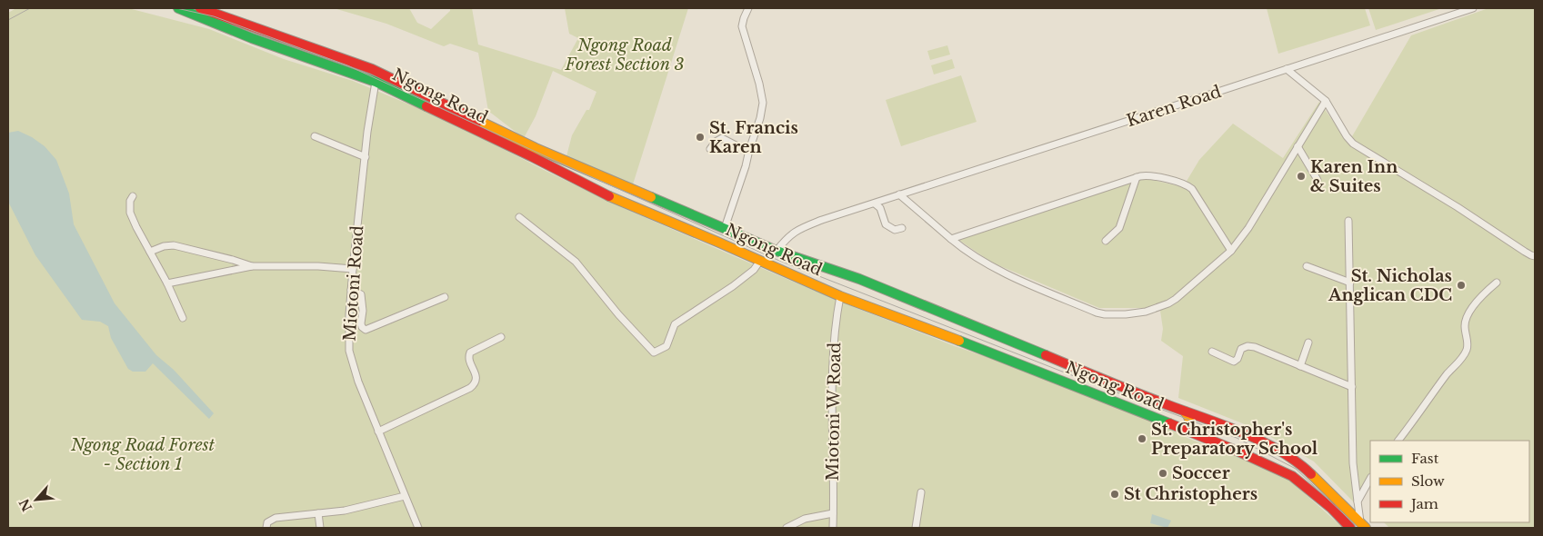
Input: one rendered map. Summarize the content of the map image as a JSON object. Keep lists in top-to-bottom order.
{
  "streets": {
    "main road": ["Ngong Road"],
    "street": ["Karen Road", "Miotoni Road", "Miotoni W Road"]
  },
  "crossings": [
    ["Ngong Road", "Karen Road"],
    ["Ngong Road", "Miotoni Road"],
    ["Ngong Road", "Miotoni W Road"]
  ],
  "parks": ["Ngong Road Forest Section 3", "Ngong Road Forest - Section 1"],
  "places": [
    "St. Francis Karen",
    "Karen Inn & Suites",
    "St. Nicholas Anglican CDC",
    "St. Christopher's Preparatory School",
    "Soccer",
    "St Christophers"
  ],
  "legend": ["Fast", "Slow", "Jam"],
  "north": "bottom left"
}
